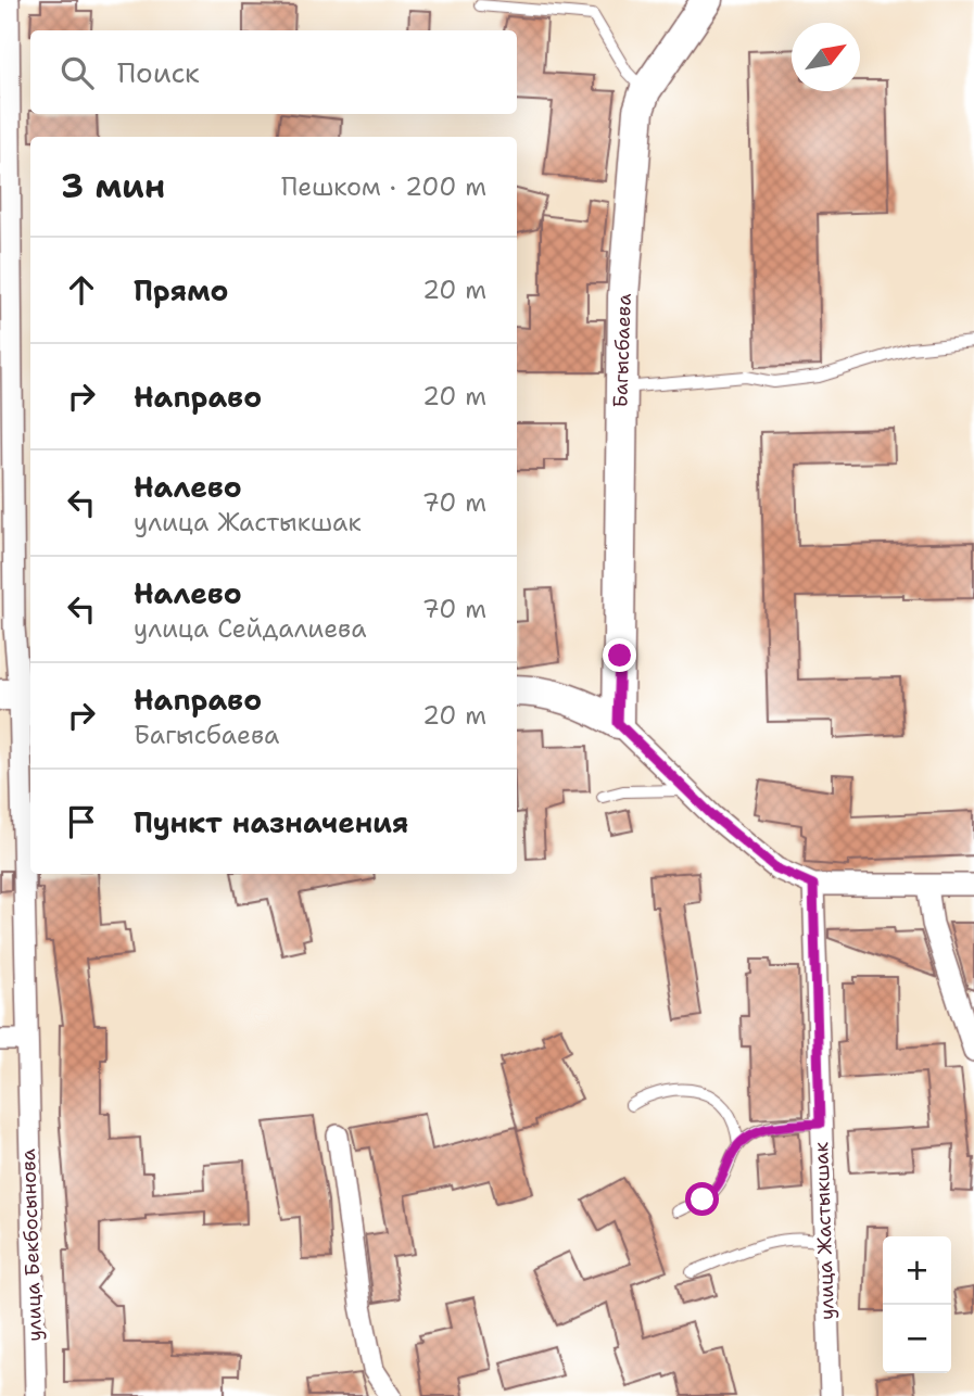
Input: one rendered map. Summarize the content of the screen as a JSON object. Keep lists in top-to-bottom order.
{
  "streets": {
    "street": ["Багысбаева", "улица Жастыкшак", "улица Бекбосынова"]
  },
  "north": "top right",
  "page": {
    "search": "Поиск",
    "heading": ["3 мин", "Пешком · 200 m"],
    "list": [
      ["Прямо", "20 m"],
      ["Направо", "20 m"],
      ["Налево", "улица Жастыкшак", "70 m"],
      ["Налево", "улица Сейдалиева", "70 m"],
      ["Направо", "Багысбаева", "20 m"],
      "Пункт назначения"
    ],
    "map_buttons": ["+", "−"]
  }
}
